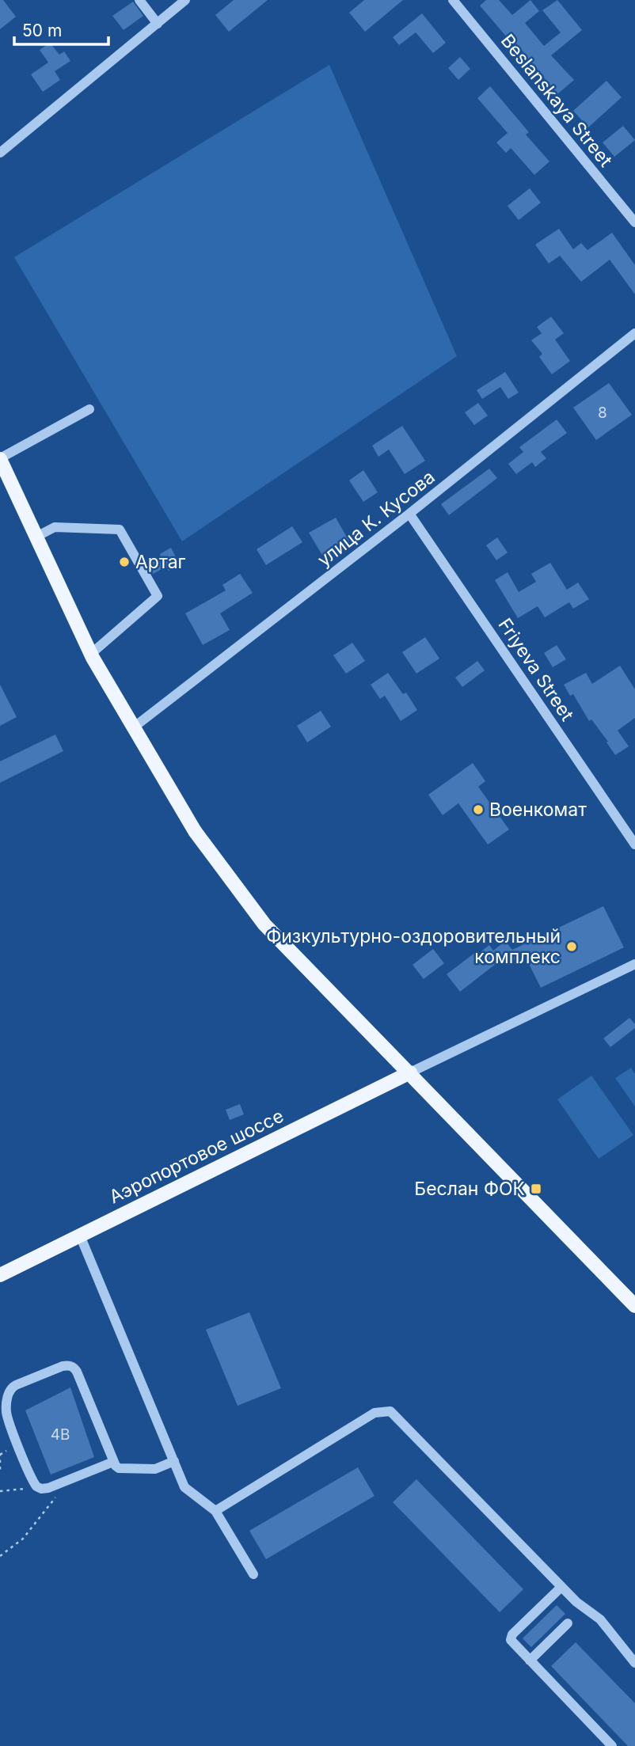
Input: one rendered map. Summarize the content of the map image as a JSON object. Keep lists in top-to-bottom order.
{
  "streets": {
    "main road": ["Аэропортовое шоссе"],
    "street": ["Beslanskaya Street", "улица К. Кусова", "Friyeva Street"]
  },
  "crossings": [
    ["улица К. Кусова", "Friyeva Street"]
  ],
  "places": {
    "other": ["Артаг", "Военкомат", "Физкультурно-оздоровительный комплекс"],
    "transit": ["Беслан ФОК"]
  },
  "house_numbers": ["8", "4В"],
  "scale_bar": "50 m"
}
